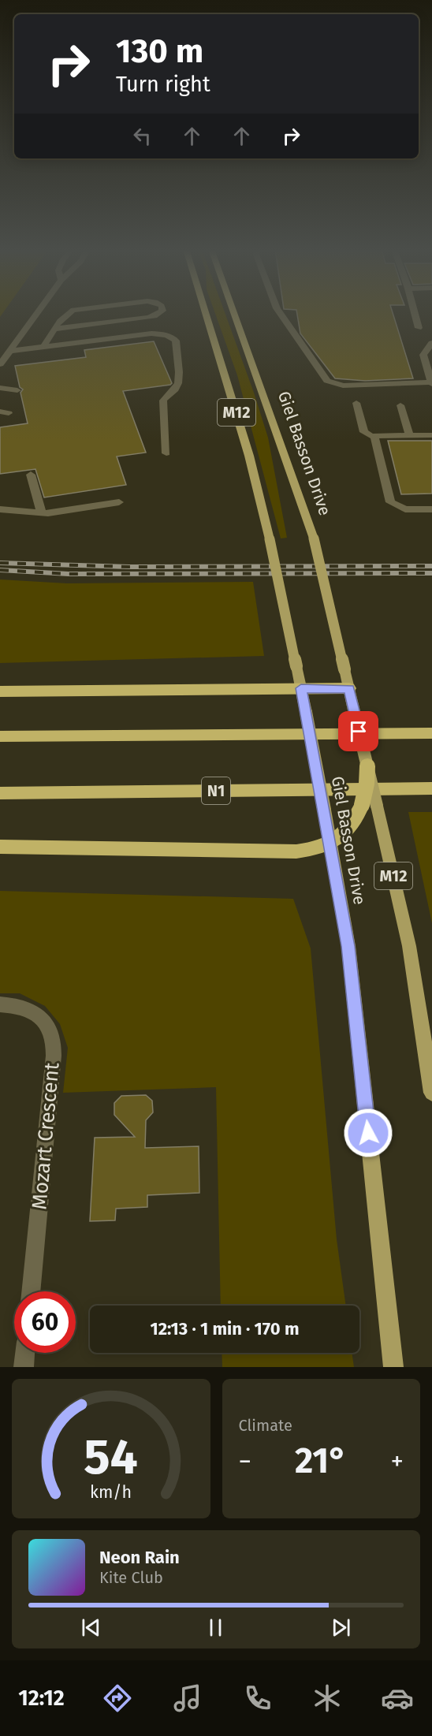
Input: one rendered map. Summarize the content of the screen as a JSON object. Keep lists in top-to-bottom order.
{
  "streets": {
    "highway": ["N1"],
    "main road": ["M12", "Giel Basson Drive"],
    "street": ["Mozart Crescent"]
  },
  "page": {
    "turn": ["130 m", "Turn right"],
    "limit": "60",
    "trip": "12:13 · 1 min · 170 m",
    "tile": "Climate",
    "heat": ["−", "21°", "+"],
    "song": ["Neon Rain", "Kite Club"],
    "tabs": "12:12",
    "gauge": ["54", "km/h"]
  }
}
